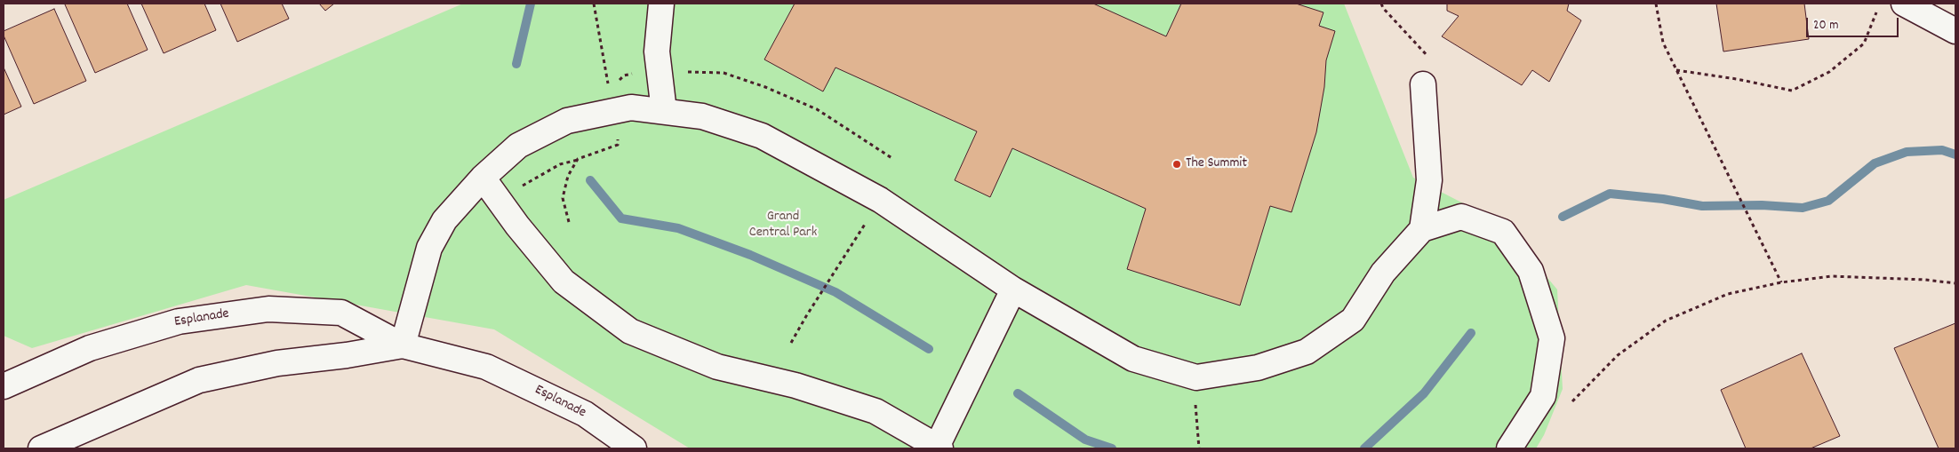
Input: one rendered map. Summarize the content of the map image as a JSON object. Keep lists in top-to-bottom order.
{
  "streets": {
    "lane": ["Esplanade"]
  },
  "parks": ["Grand Central Park"],
  "places": ["The Summit"],
  "scale_bar": "20 m"
}
